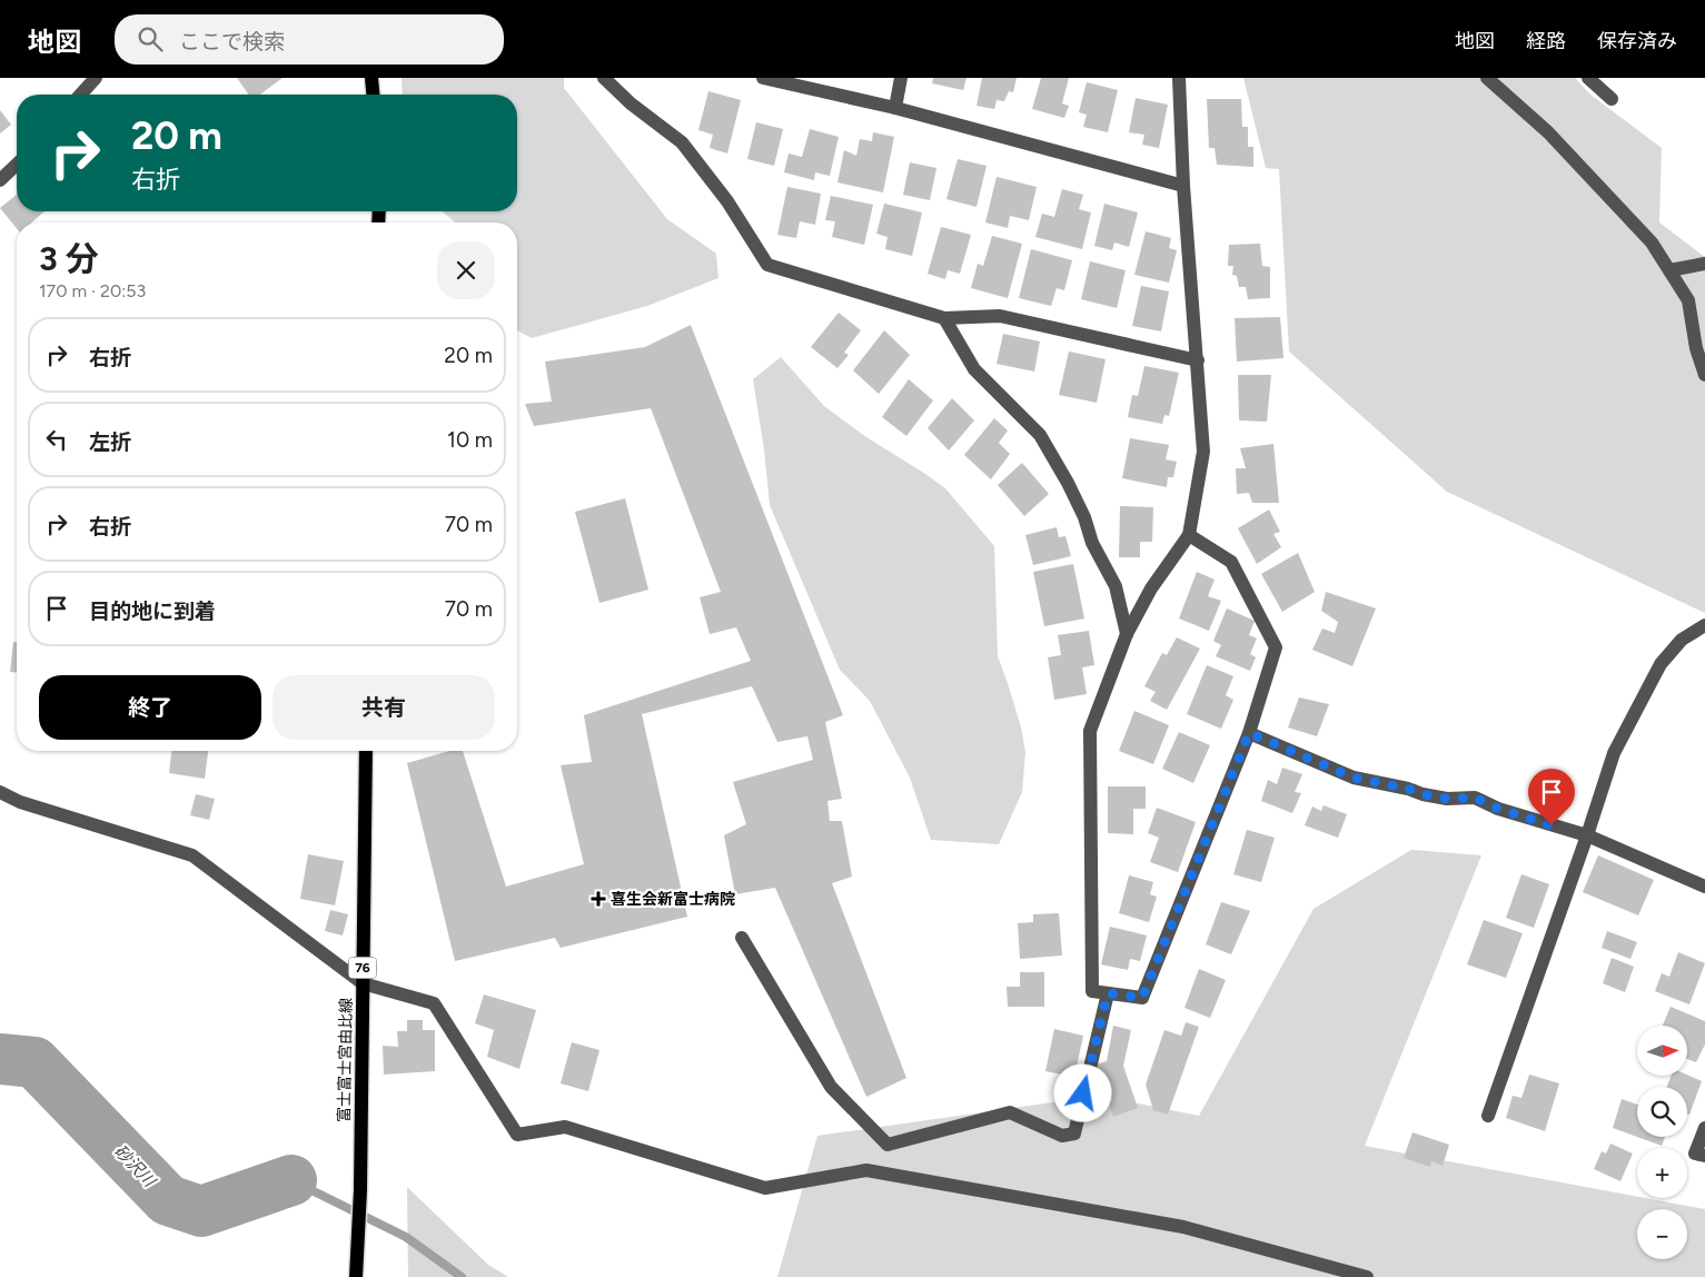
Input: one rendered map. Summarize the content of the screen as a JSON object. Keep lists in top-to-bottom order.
{
  "streets": {
    "main road": ["76", "富士富士宮由比線"]
  },
  "water": ["砂沢川"],
  "places": {
    "health": ["喜生会新富士病院"]
  },
  "north": "right",
  "page": {
    "header": "地図",
    "search": "ここで検索",
    "nav": ["地図", "経路", "保存済み"],
    "turn": ["20 m", "右折"],
    "heading": ["3 分", "170 m · 20:53"],
    "list": [
      {
        "name": "右折",
        "value": "20 m"
      },
      {
        "name": "左折",
        "value": "10 m"
      },
      {
        "name": "右折",
        "value": "70 m"
      },
      {
        "name": "目的地に到着",
        "value": "70 m"
      }
    ],
    "buttons": ["終了", "共有"],
    "map_buttons": ["+", "−"]
  }
}
